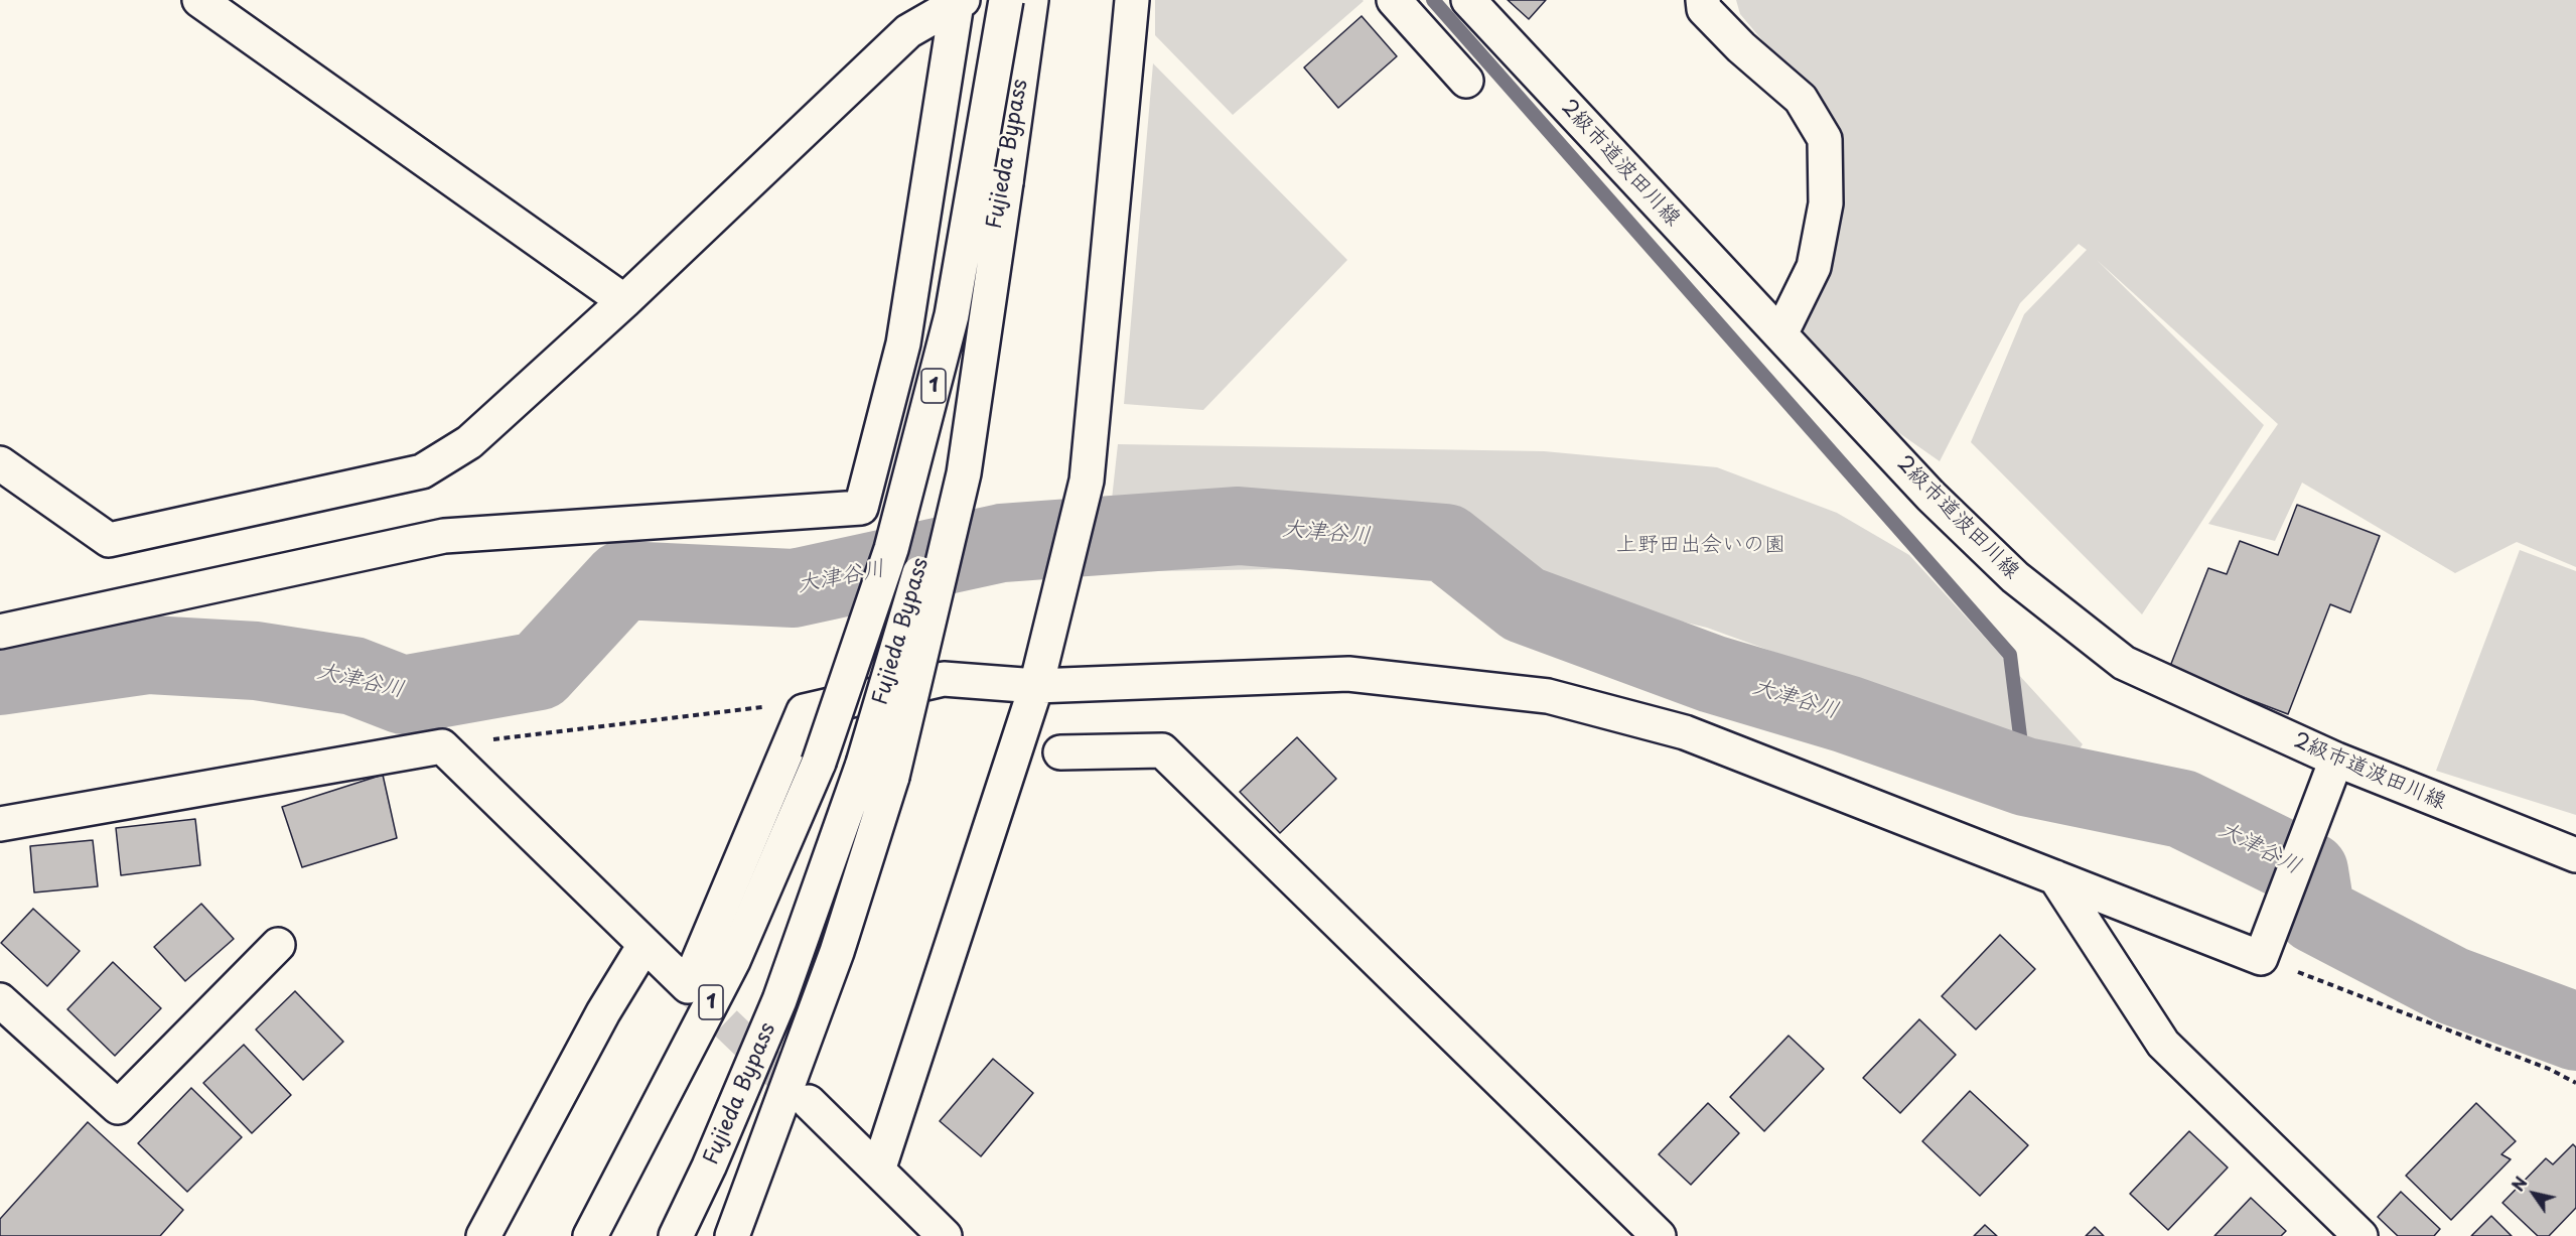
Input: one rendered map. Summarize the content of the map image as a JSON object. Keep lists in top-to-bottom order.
{
  "streets": {
    "main road": ["Fujieda Bypass", "2級市道波田川線", "1"]
  },
  "crossings": [
    ["Fujieda Bypass", "1"]
  ],
  "water": ["大津谷川"],
  "parks": ["上野田出会いの園"],
  "north": "top left"
}
